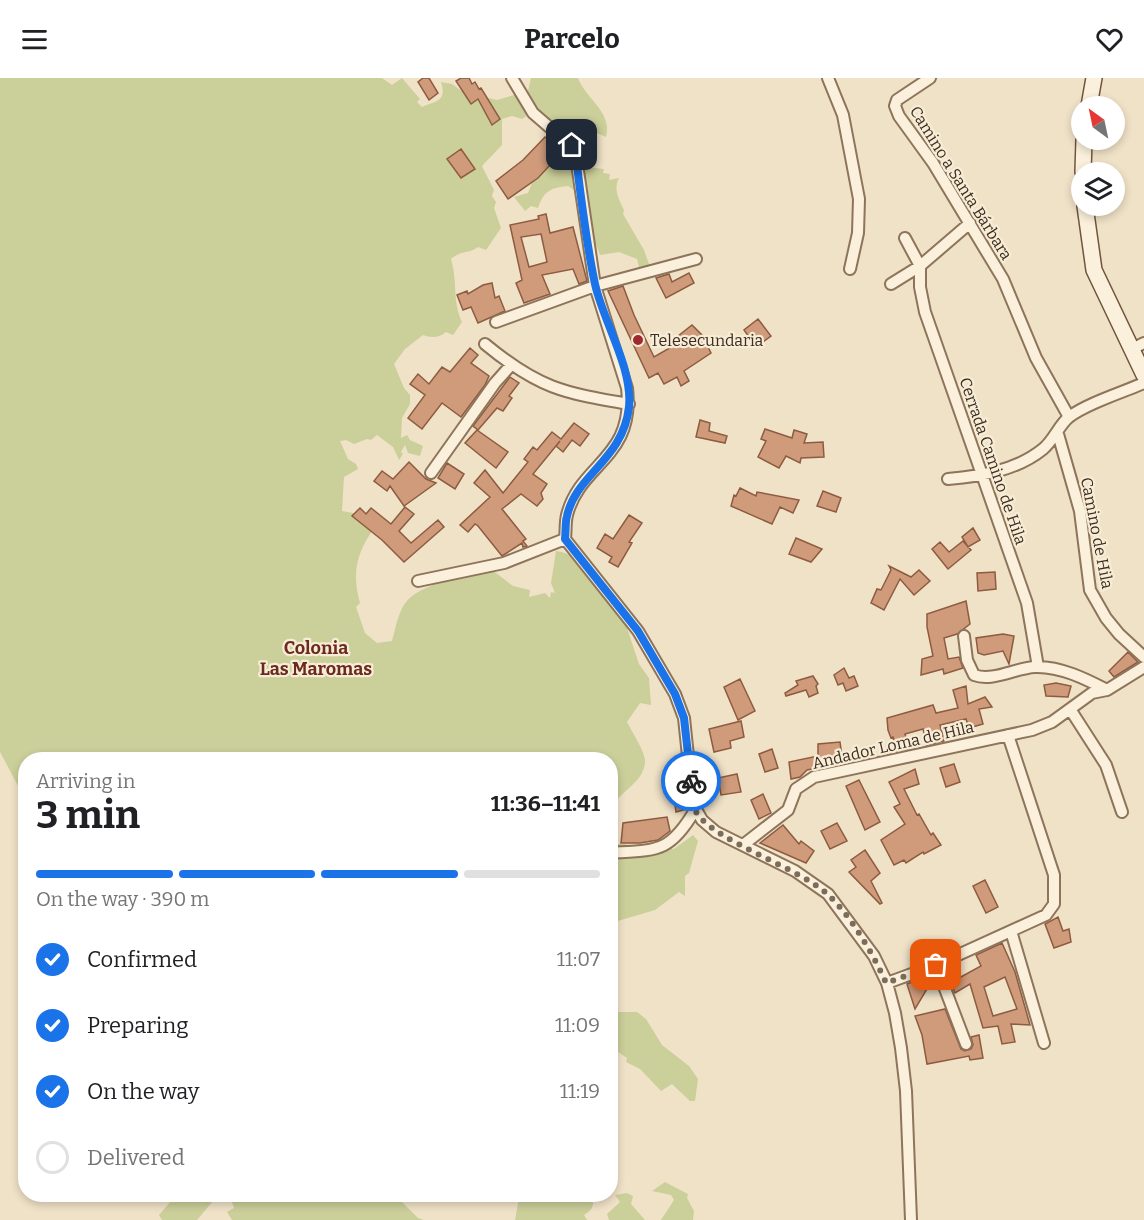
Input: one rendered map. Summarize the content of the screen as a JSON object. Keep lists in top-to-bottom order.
{
  "streets": {
    "street": [
      "Camino a Santa Bárbara",
      "Cerrada Camino de Hila",
      "Camino de Hila",
      "Andador Loma de Hila"
    ]
  },
  "districts": ["Colonia Las Maromas"],
  "places": ["Telesecundaria"],
  "north": "top left",
  "page": {
    "header": "Parcelo",
    "heading": ["3 min", "Arriving in", "11:36–11:41"],
    "bar": "On the way · 390 m",
    "list": [
      ["Confirmed", "11:07"],
      ["Preparing", "11:09"],
      ["On the way", "11:19"],
      "Delivered"
    ]
  }
}
